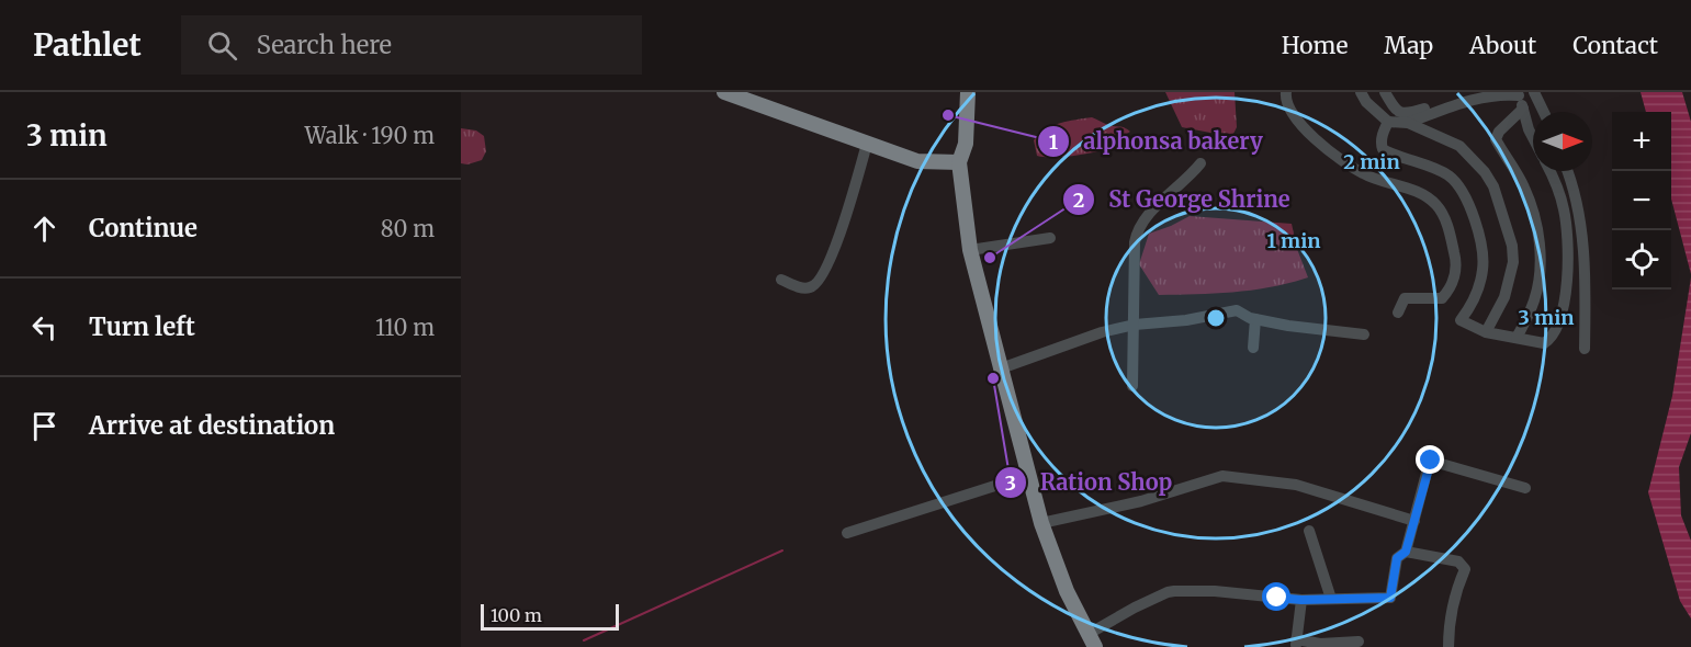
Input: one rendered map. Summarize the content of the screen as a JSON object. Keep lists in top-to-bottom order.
{
  "places": ["alphonsa bakery", "St George Shrine", "Ration Shop"],
  "scale_bar": "100 m",
  "north": "right",
  "page": {
    "header": "Pathlet",
    "search": "Search here",
    "nav": [
      "Home",
      "Map",
      "About",
      "Contact"
    ],
    "heading": ["3 min", "Walk · 190 m"],
    "map_buttons": ["+", "−"],
    "list": [
      ["Continue", "80 m"],
      ["Turn left", "110 m"],
      "Arrive at destination"
    ],
    "scale": "100 m"
  },
  "rings": ["2 min", "1 min", "3 min"]
}
